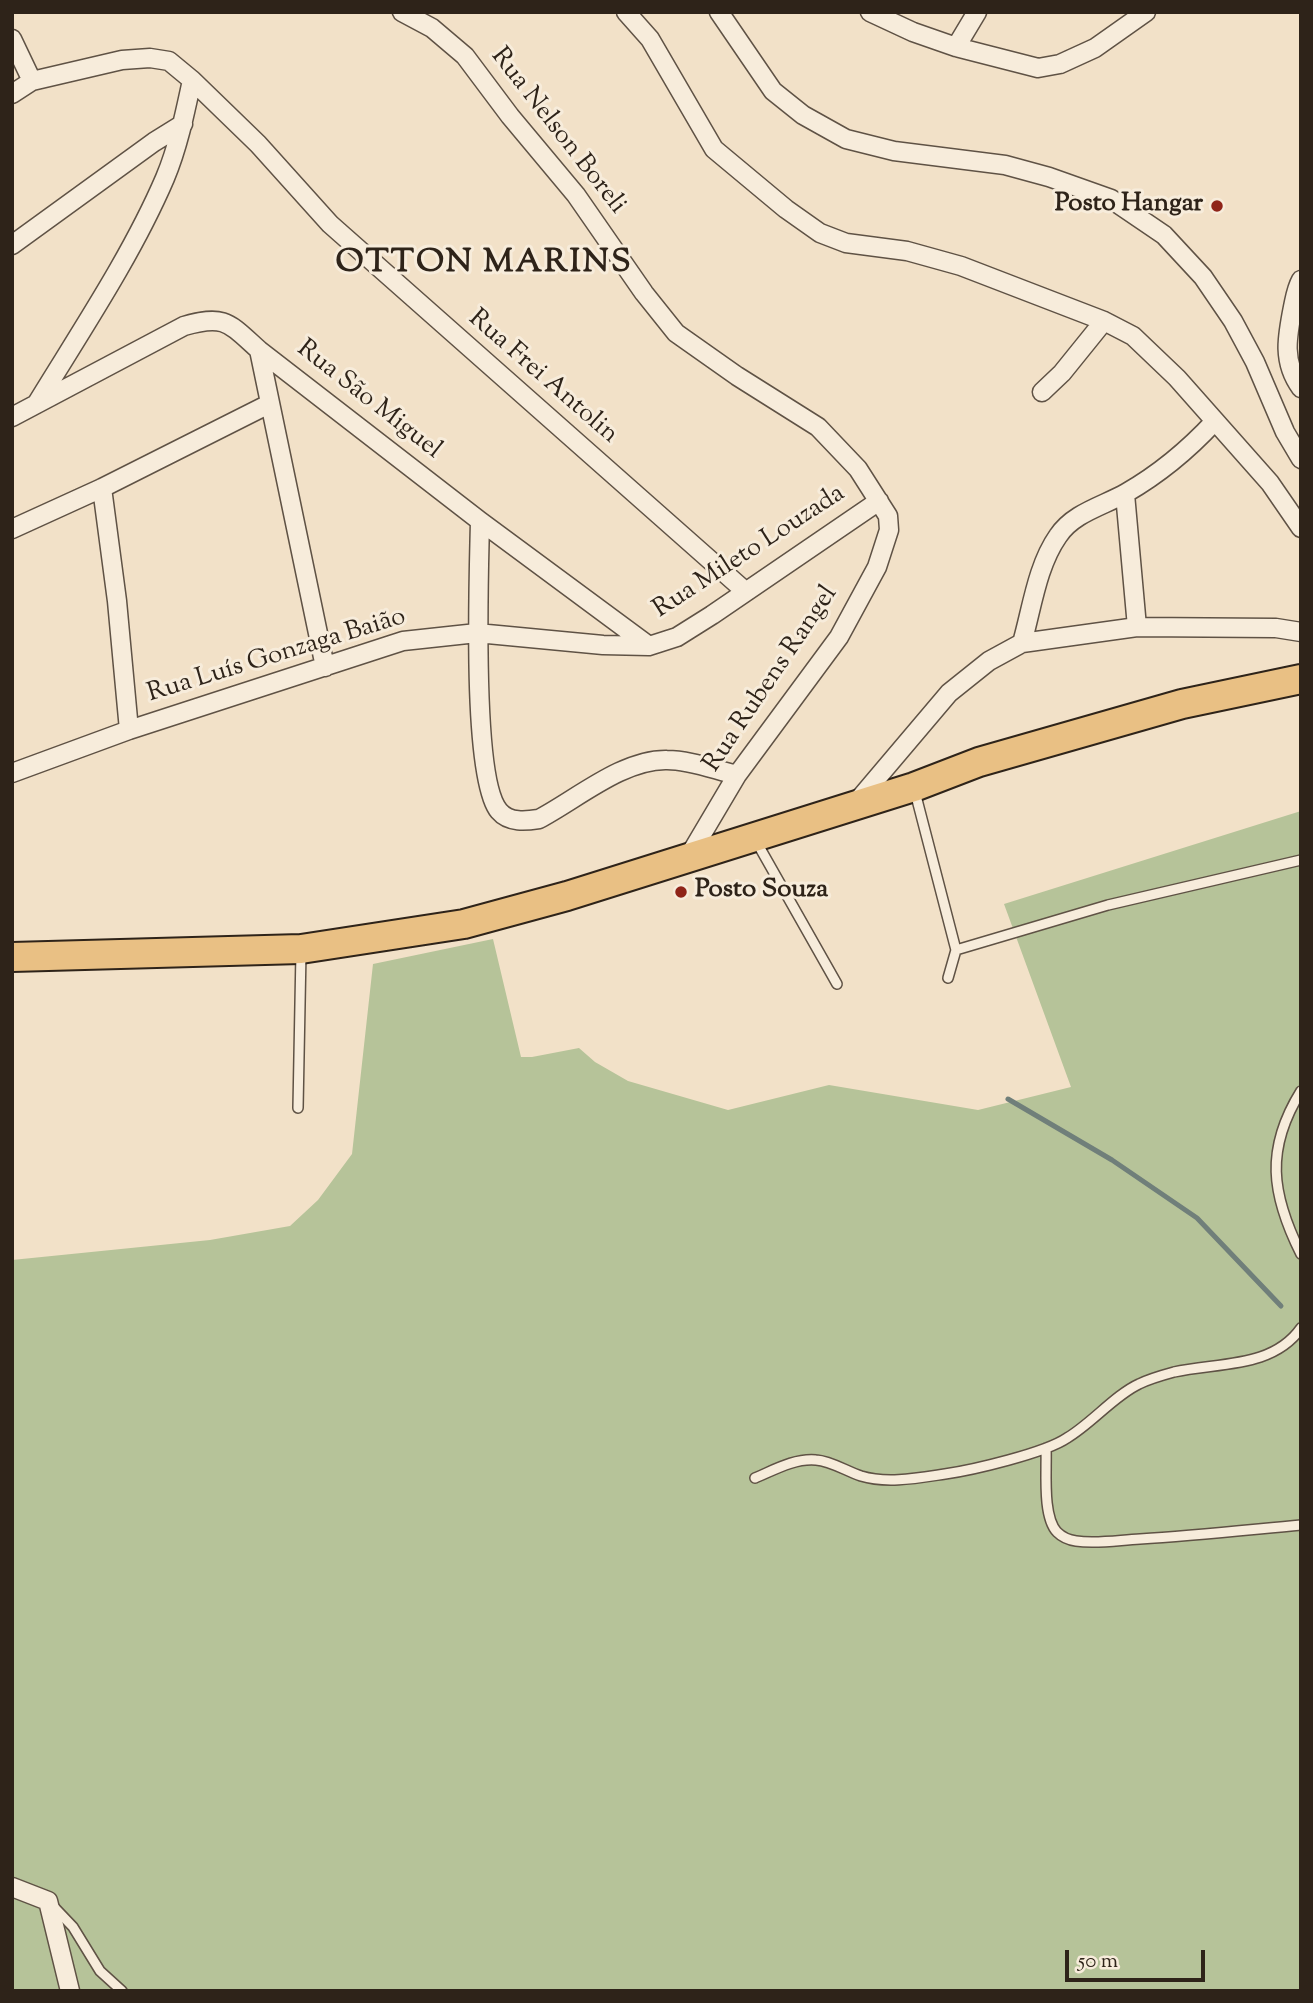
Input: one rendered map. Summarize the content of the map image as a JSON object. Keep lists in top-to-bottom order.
{
  "streets": {
    "street": [
      "Rua Nelson Boreli",
      "Rua Frei Antolin",
      "Rua São Miguel",
      "Rua Mileto Louzada",
      "Rua Luís Gonzaga Baião",
      "Rua Rubens Rangel"
    ]
  },
  "crossings": [
    ["Rua Nelson Boreli", "Rua Mileto Louzada"],
    ["Rua Nelson Boreli", "Rua Rubens Rangel"],
    ["Rua Frei Antolin", "Rua Mileto Louzada"],
    ["Rua São Miguel", "Rua Mileto Louzada"],
    ["Rua São Miguel", "Rua Luís Gonzaga Baião"],
    ["Rua Mileto Louzada", "Rua Luís Gonzaga Baião"]
  ],
  "districts": ["OTTON MARINS"],
  "places": ["Posto Hangar", "Posto Souza"],
  "scale_bar": "50 m"
}
